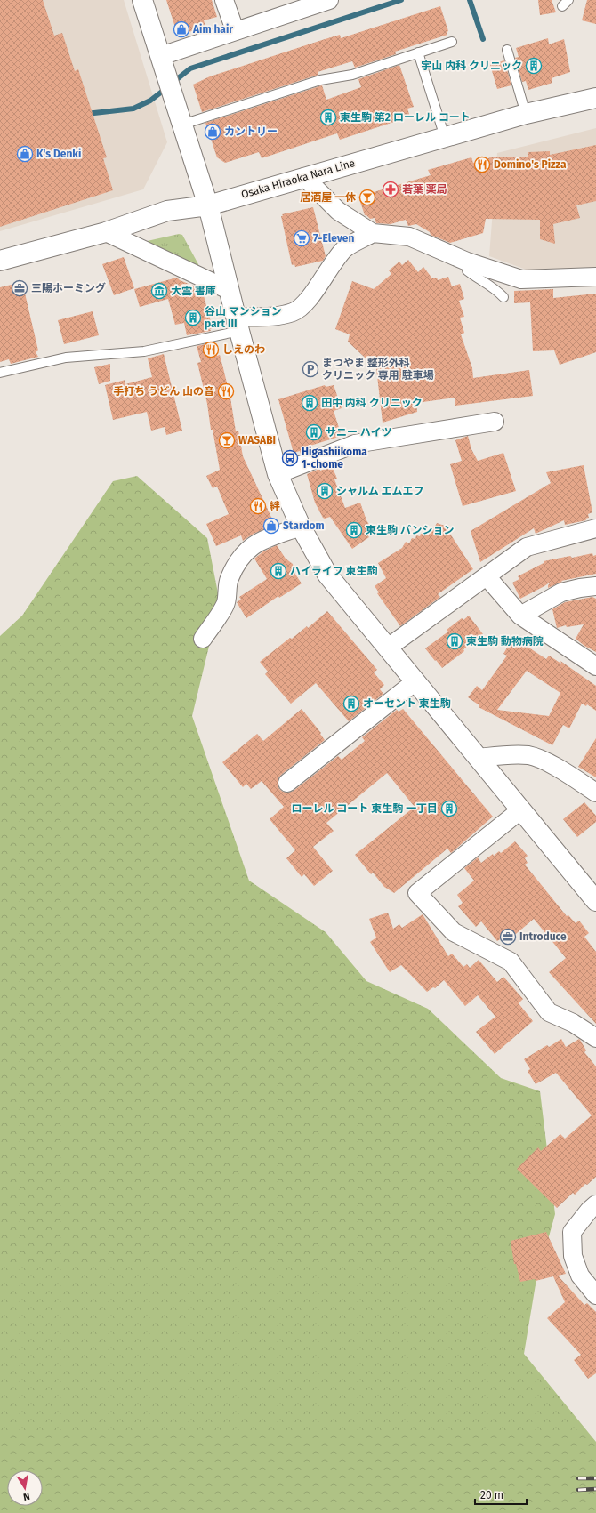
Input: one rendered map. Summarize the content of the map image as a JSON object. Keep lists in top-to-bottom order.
{
  "streets": {
    "street": ["Osaka Hiraoka Nara Line"]
  },
  "places": {
    "shop": [
      "Aim hair",
      "カントリー",
      "K's Denki",
      "Stardom"
    ],
    "building": [
      "宇山 内科 クリニック",
      "東生駒 第2 ローレル コート",
      "谷山 マンション part III",
      "田中 内科 クリニック",
      "サニー ハイツ",
      "シャルム エムエフ",
      "東生駒 パンション",
      "ハイライフ 東生駒",
      "東生駒 動物病院",
      "オーセント 東生駒",
      "ローレル コート 東生駒 一丁目"
    ],
    "restaurant": [
      "Domino's Pizza",
      "しえのわ",
      "手打ち うどん 山の音",
      "絆"
    ],
    "pharmacy": ["若葉 薬局"],
    "bar": ["居酒屋 一休", "WASABI"],
    "supermarket": ["7-Eleven"],
    "office": ["三陽ホーミング", "Introduce"],
    "museum": ["大雲 書庫"],
    "parking": ["まつやま 整形外科 クリニック 専用 駐車場"],
    "bus stop": ["Higashiikoma 1-chome"]
  },
  "scale_bar": "20 m",
  "north": "bottom"
}
